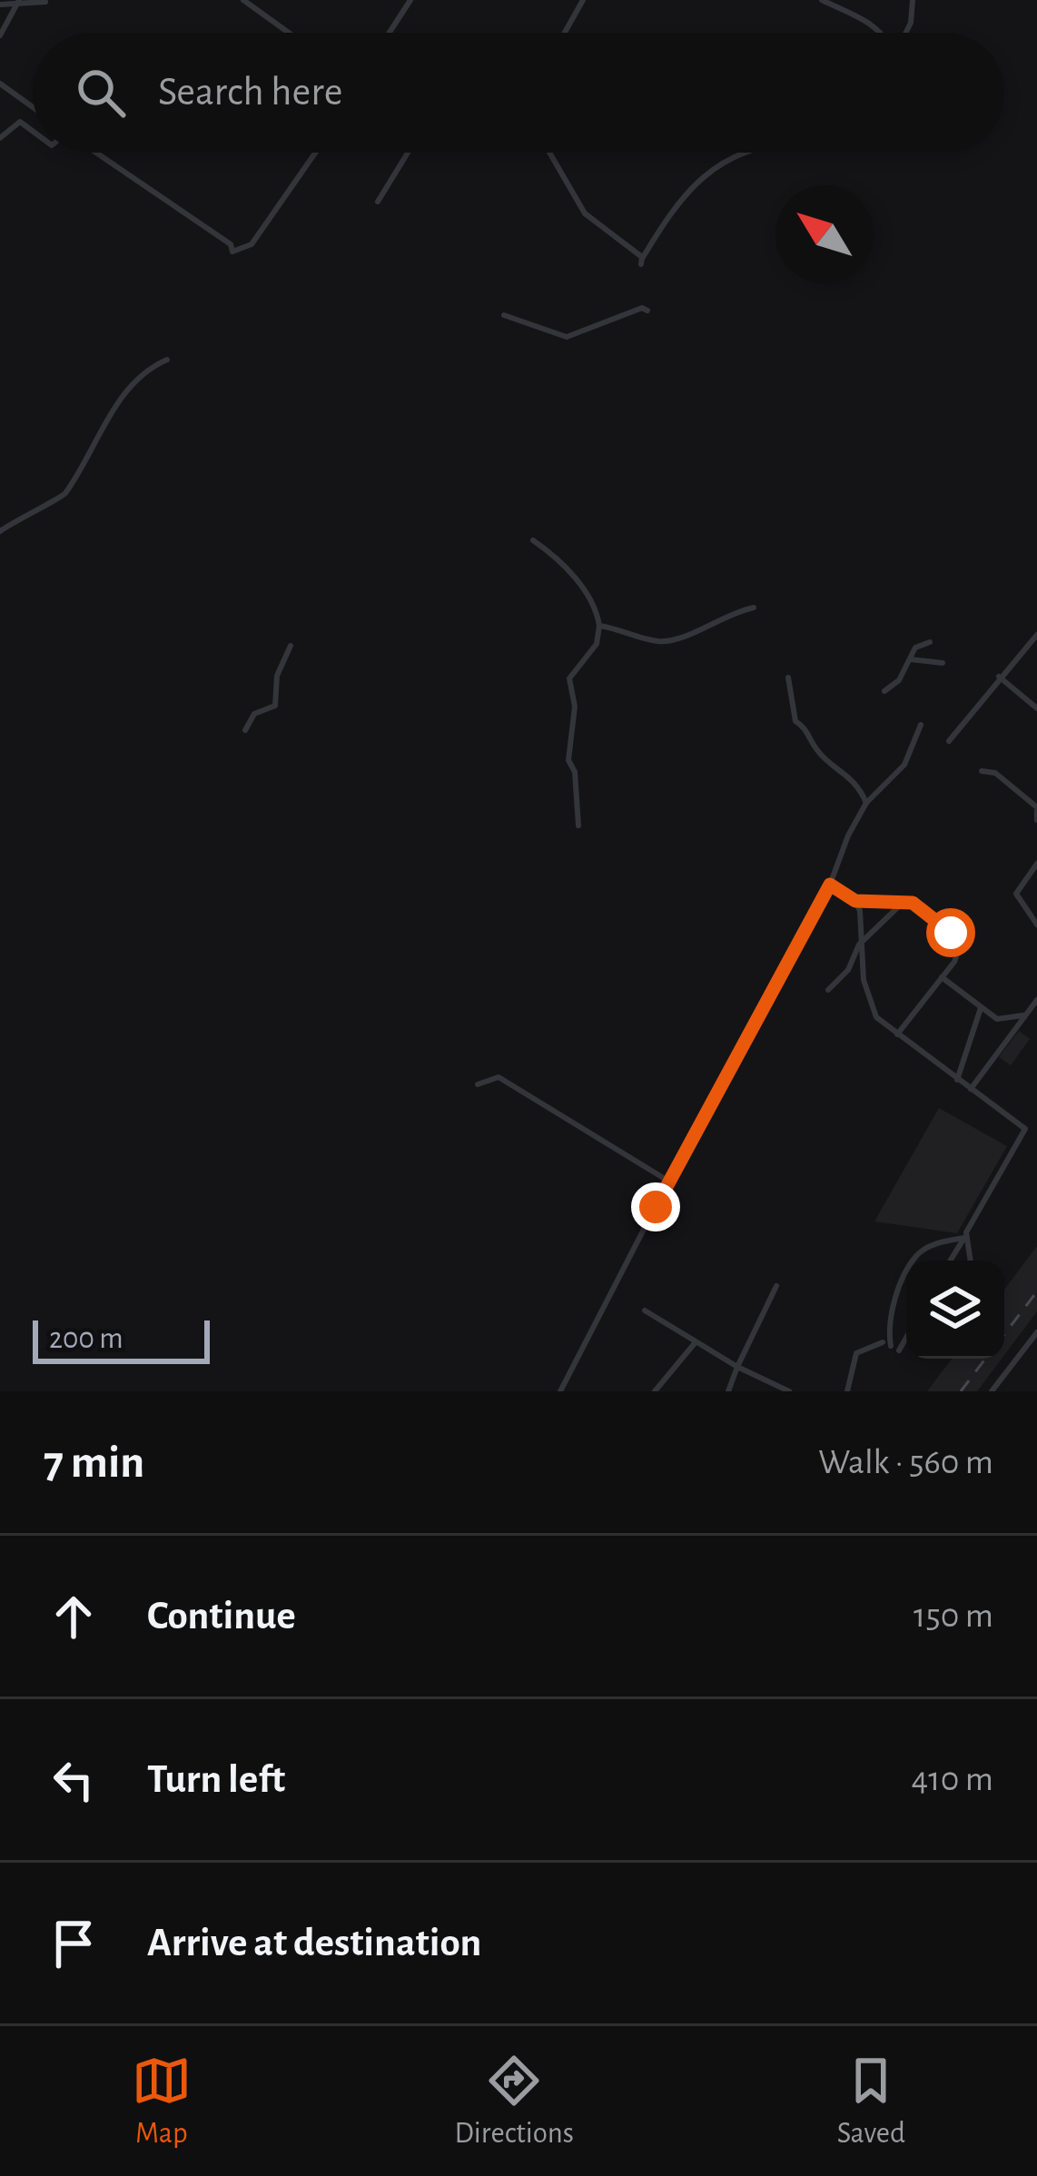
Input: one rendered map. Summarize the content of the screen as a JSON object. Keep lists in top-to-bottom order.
{
  "scale_bar": "200 m",
  "north": "top left",
  "page": {
    "search": "Search here",
    "scale": "200 m",
    "heading": ["7 min", "Walk · 560 m"],
    "list": [
      ["Continue", "150 m"],
      ["Turn left", "410 m"],
      "Arrive at destination"
    ],
    "nav": ["Map", "Directions", "Saved"]
  }
}
